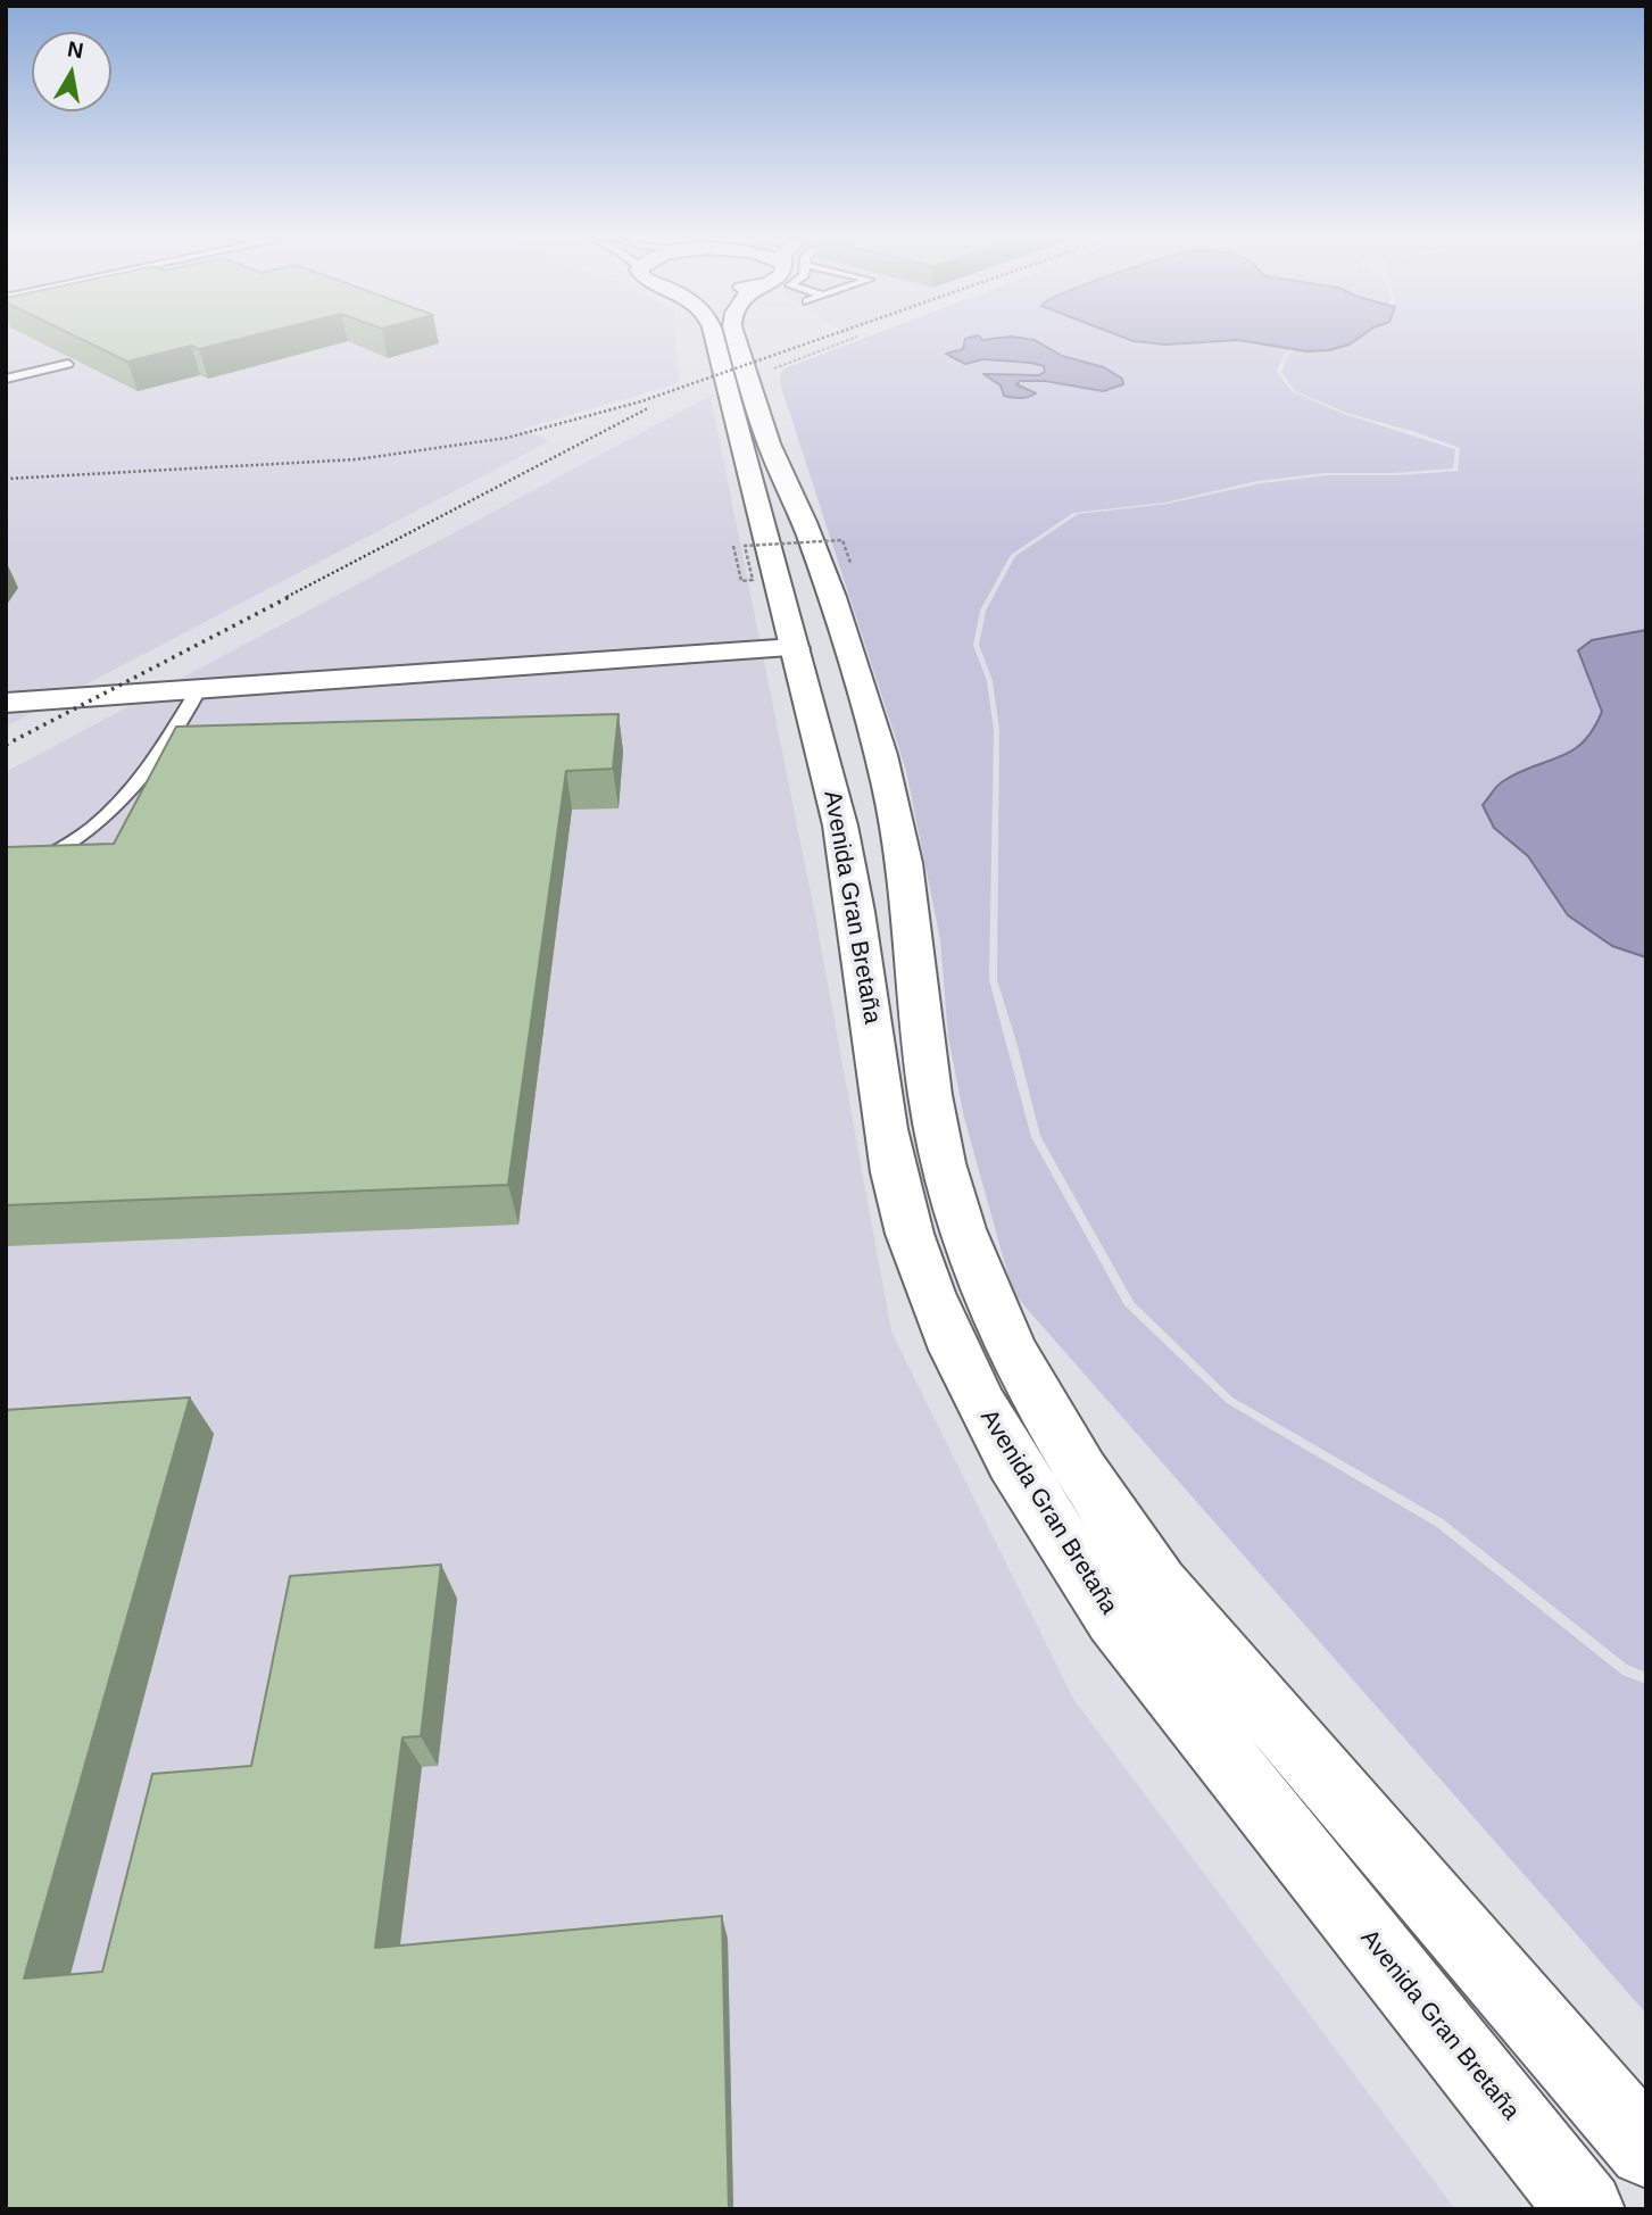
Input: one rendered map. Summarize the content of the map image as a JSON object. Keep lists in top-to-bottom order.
{
  "streets": {
    "main road": ["Avenida Gran Bretaña"]
  },
  "north": "top"
}
